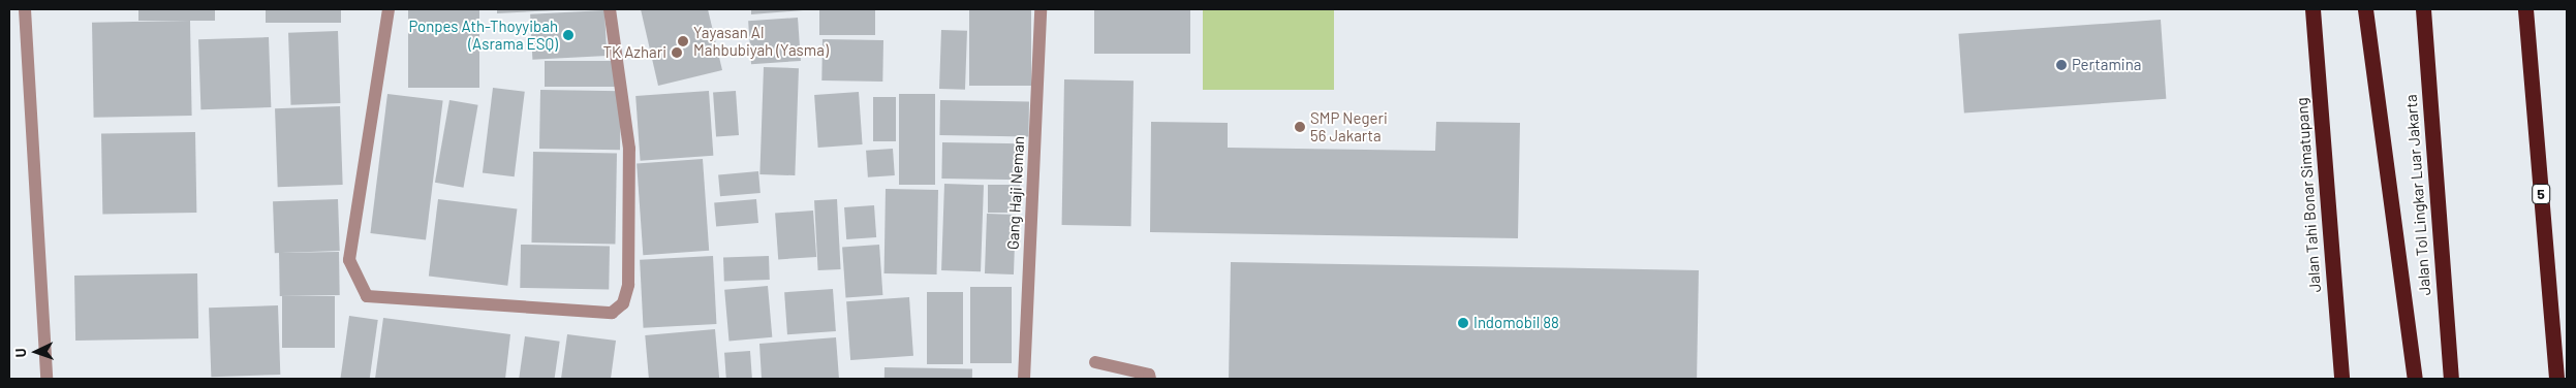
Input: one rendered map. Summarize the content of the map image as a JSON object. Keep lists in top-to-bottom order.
{
  "streets": {
    "highway": ["5", "Jalan Tahi Bonar Simatupang", "Jalan Tol Lingkar Luar Jakarta"],
    "street": ["Gang Haji Neman"]
  },
  "places": [
    "Ponpes Ath-Thoyyibah (Asrama ESQ)",
    "Yayasan Al Mahbubiyah (Yasma)",
    "TK Azhari",
    "Pertamina",
    "SMP Negeri 56 Jakarta",
    "Indomobil 88"
  ],
  "north": "left"
}
